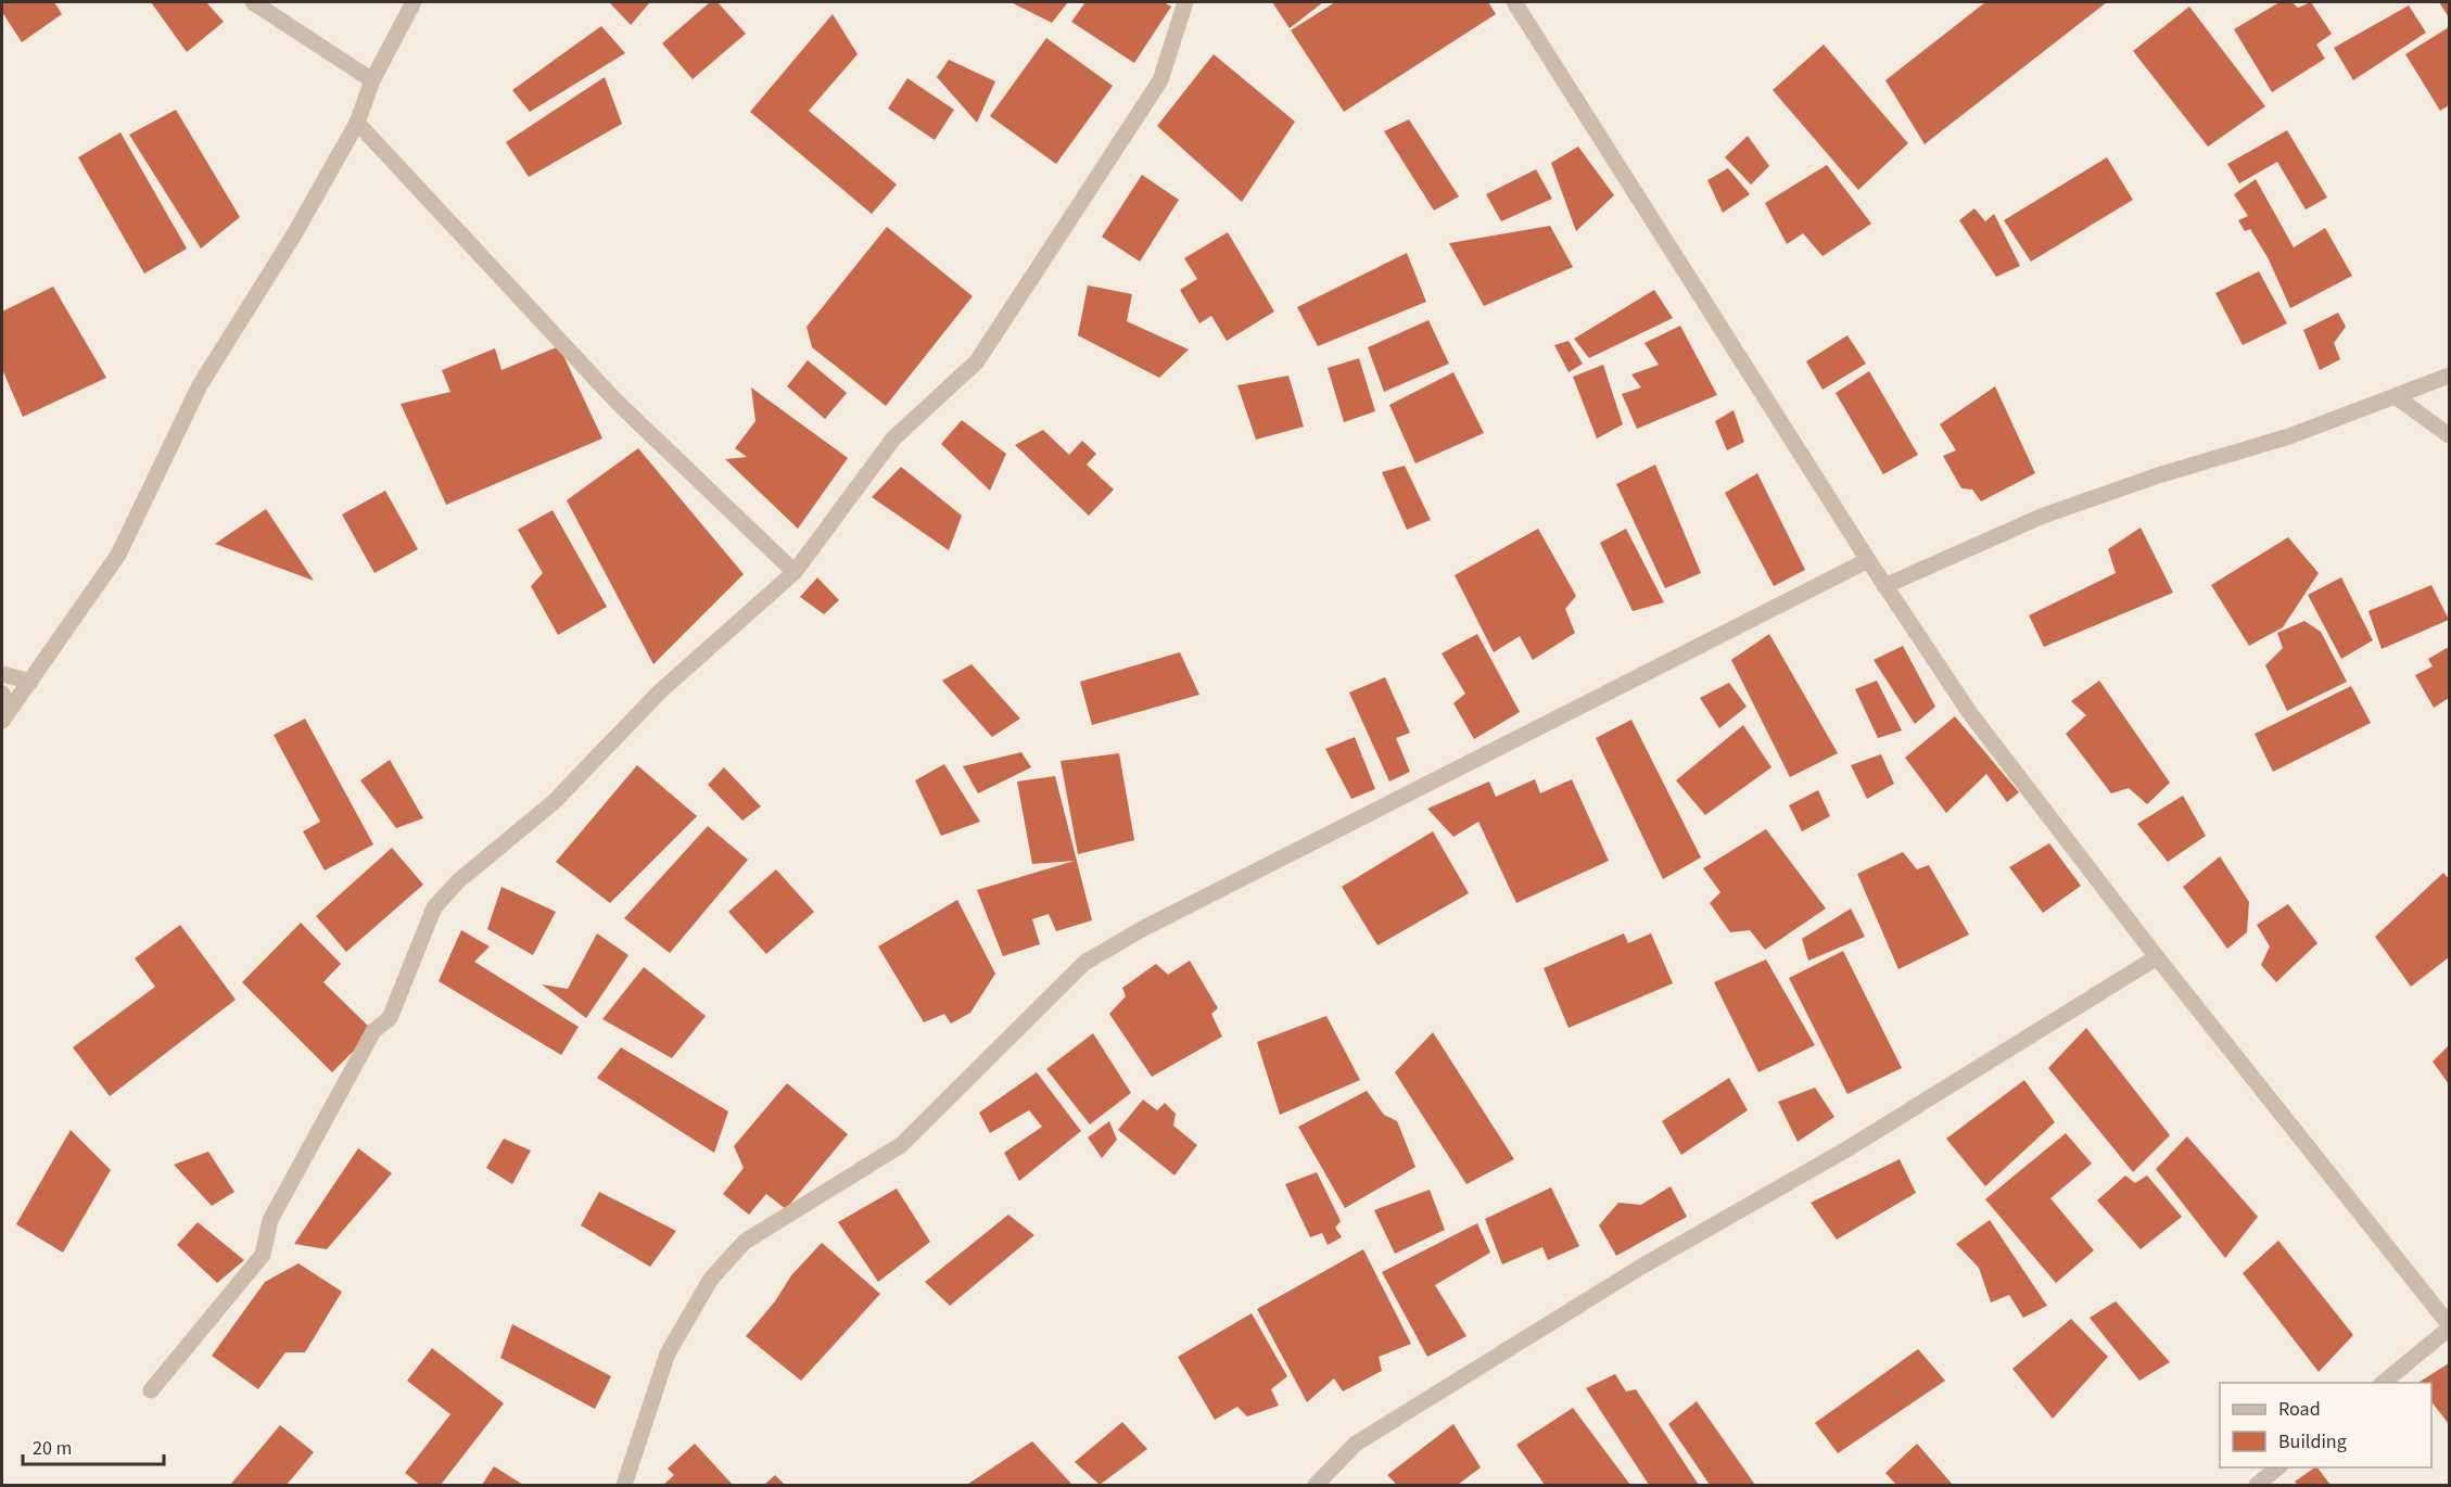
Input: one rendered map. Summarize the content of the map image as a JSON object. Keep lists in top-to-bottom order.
{
  "legend": ["Road", "Building"],
  "scale_bar": "20 m"
}
